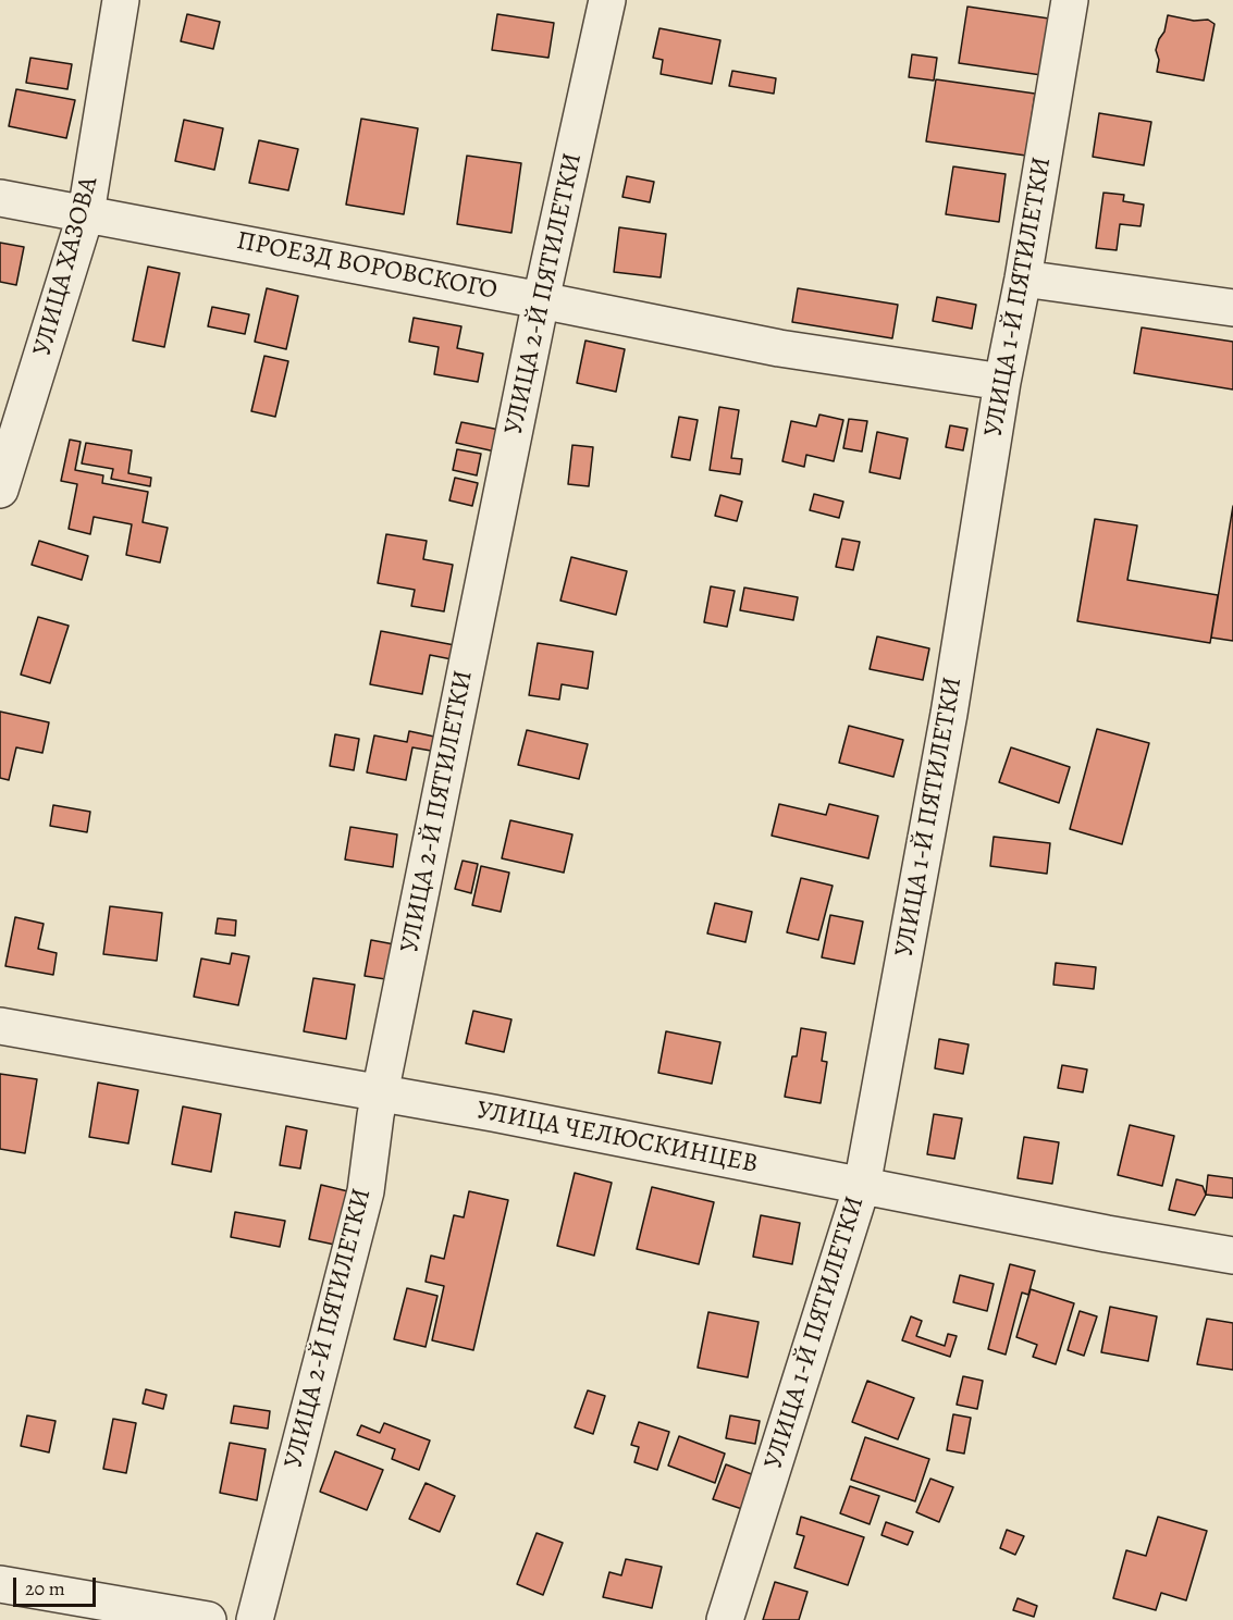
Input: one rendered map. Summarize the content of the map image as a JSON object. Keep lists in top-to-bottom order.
{
  "streets": {
    "street": [
      "УЛИЦА ХАЗОВА",
      "ПРОЕЗД ВОРОВСКОГО",
      "УЛИЦА 2-Й ПЯТИЛЕТКИ",
      "УЛИЦА 1-Й ПЯТИЛЕТКИ",
      "УЛИЦА ЧЕЛЮСКИНЦЕВ"
    ]
  },
  "crossings": [
    ["УЛИЦА ХАЗОВА", "ПРОЕЗД ВОРОВСКОГО"],
    ["ПРОЕЗД ВОРОВСКОГО", "УЛИЦА 2-Й ПЯТИЛЕТКИ"],
    ["ПРОЕЗД ВОРОВСКОГО", "УЛИЦА 1-Й ПЯТИЛЕТКИ"],
    ["УЛИЦА 2-Й ПЯТИЛЕТКИ", "УЛИЦА ЧЕЛЮСКИНЦЕВ"],
    ["УЛИЦА 1-Й ПЯТИЛЕТКИ", "УЛИЦА ЧЕЛЮСКИНЦЕВ"]
  ],
  "scale_bar": "20 m"
}
